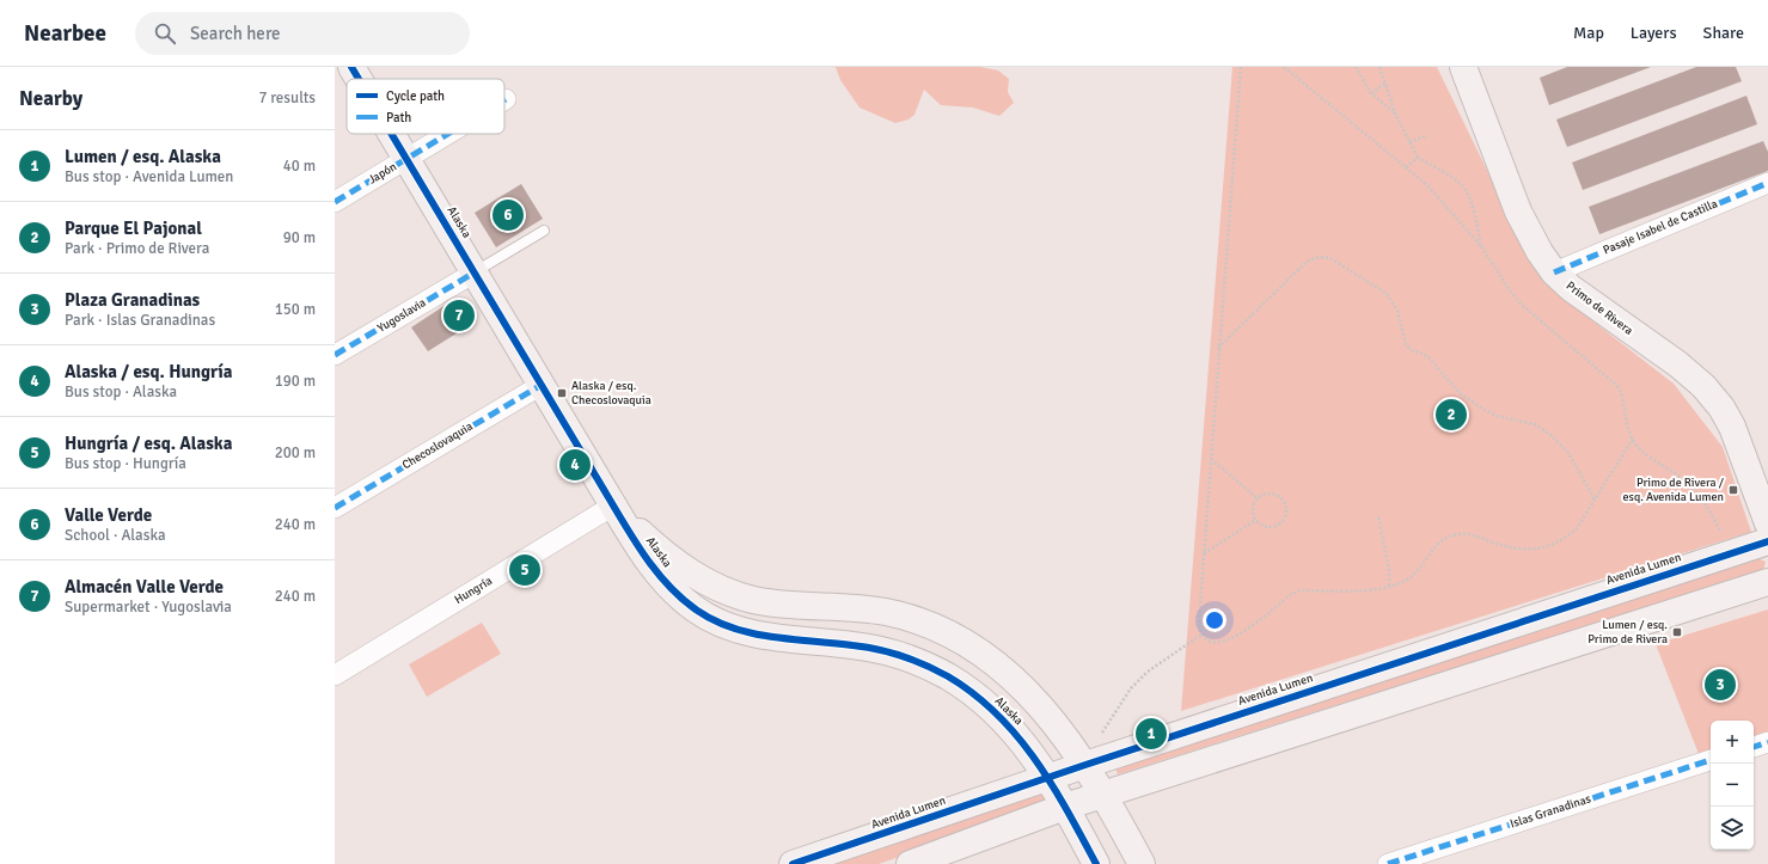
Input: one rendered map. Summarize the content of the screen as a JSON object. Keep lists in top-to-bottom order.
{
  "streets": {
    "street": [
      "Japón",
      "Alaska",
      "Pasaje Isabel de Castilla",
      "Primo de Rivera",
      "Yugoslavia",
      "Checoslovaquia",
      "Avenida Lumen",
      "Hungría",
      "Islas Granadinas"
    ]
  },
  "crossings": [
    ["Japón", "Alaska"],
    ["Alaska", "Yugoslavia"],
    ["Alaska", "Checoslovaquia"],
    ["Alaska", "Avenida Lumen"],
    ["Alaska", "Hungría"],
    ["Pasaje Isabel de Castilla", "Primo de Rivera"]
  ],
  "places": {
    "transit": ["Alaska / esq. Checoslovaquia", "Primo de Rivera / esq. Avenida Lumen", "Lumen / esq. Primo de Rivera"]
  },
  "legend": ["Cycle path", "Path"],
  "page": {
    "header": "Nearbee",
    "search": "Search here",
    "nav": ["Map", "Layers", "Share"],
    "heading": ["Nearby", "7 results"],
    "list": [
      {
        "mark": "1",
        "name": "Lumen / esq. Alaska",
        "note": "Bus stop · Avenida Lumen",
        "value": "40 m"
      },
      {
        "mark": "2",
        "name": "Parque El Pajonal",
        "note": "Park · Primo de Rivera",
        "value": "90 m"
      },
      {
        "mark": "3",
        "name": "Plaza Granadinas",
        "note": "Park · Islas Granadinas",
        "value": "150 m"
      },
      {
        "mark": "4",
        "name": "Alaska / esq. Hungría",
        "note": "Bus stop · Alaska",
        "value": "190 m"
      },
      {
        "mark": "5",
        "name": "Hungría / esq. Alaska",
        "note": "Bus stop · Hungría",
        "value": "200 m"
      },
      {
        "mark": "6",
        "name": "Valle Verde",
        "note": "School · Alaska",
        "value": "240 m"
      },
      {
        "mark": "7",
        "name": "Almacén Valle Verde",
        "note": "Supermarket · Yugoslavia",
        "value": "240 m"
      }
    ],
    "pins": [
      "6",
      "7",
      "2",
      "4",
      "5",
      "3",
      "1"
    ],
    "map_buttons": ["+", "−"]
  }
}
